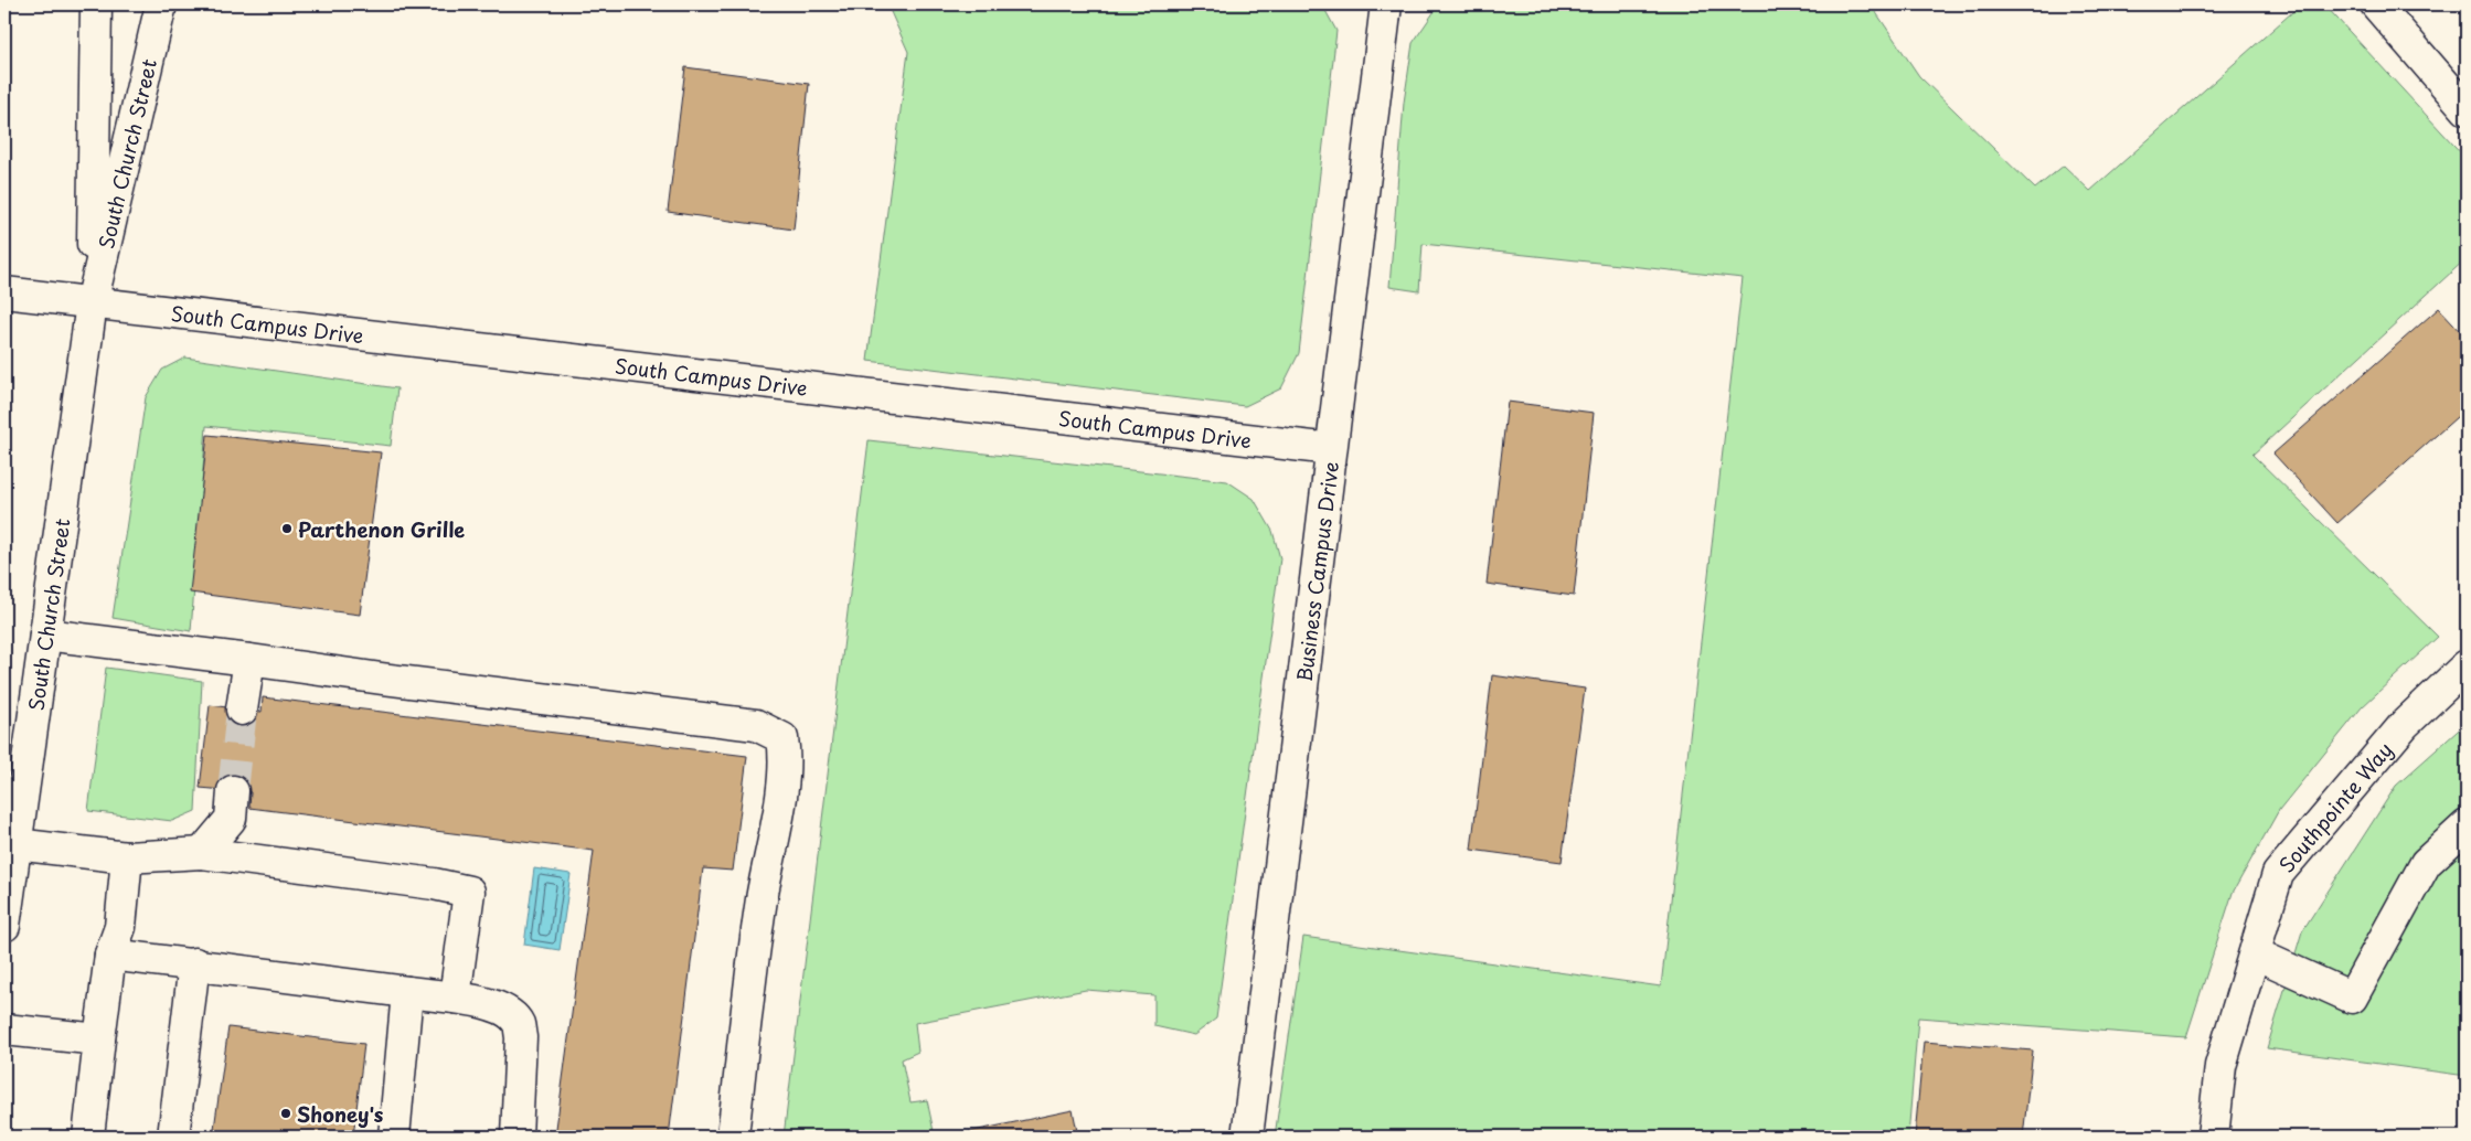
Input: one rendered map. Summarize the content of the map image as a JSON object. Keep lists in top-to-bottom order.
{
  "streets": {
    "main road": [
      "South Church Street",
      "South Campus Drive",
      "Business Campus Drive",
      "Southpointe Way"
    ]
  },
  "crossings": [
    ["South Church Street", "South Campus Drive"],
    ["South Campus Drive", "Business Campus Drive"]
  ],
  "places": ["Parthenon Grille", "Shoney's"]
}
